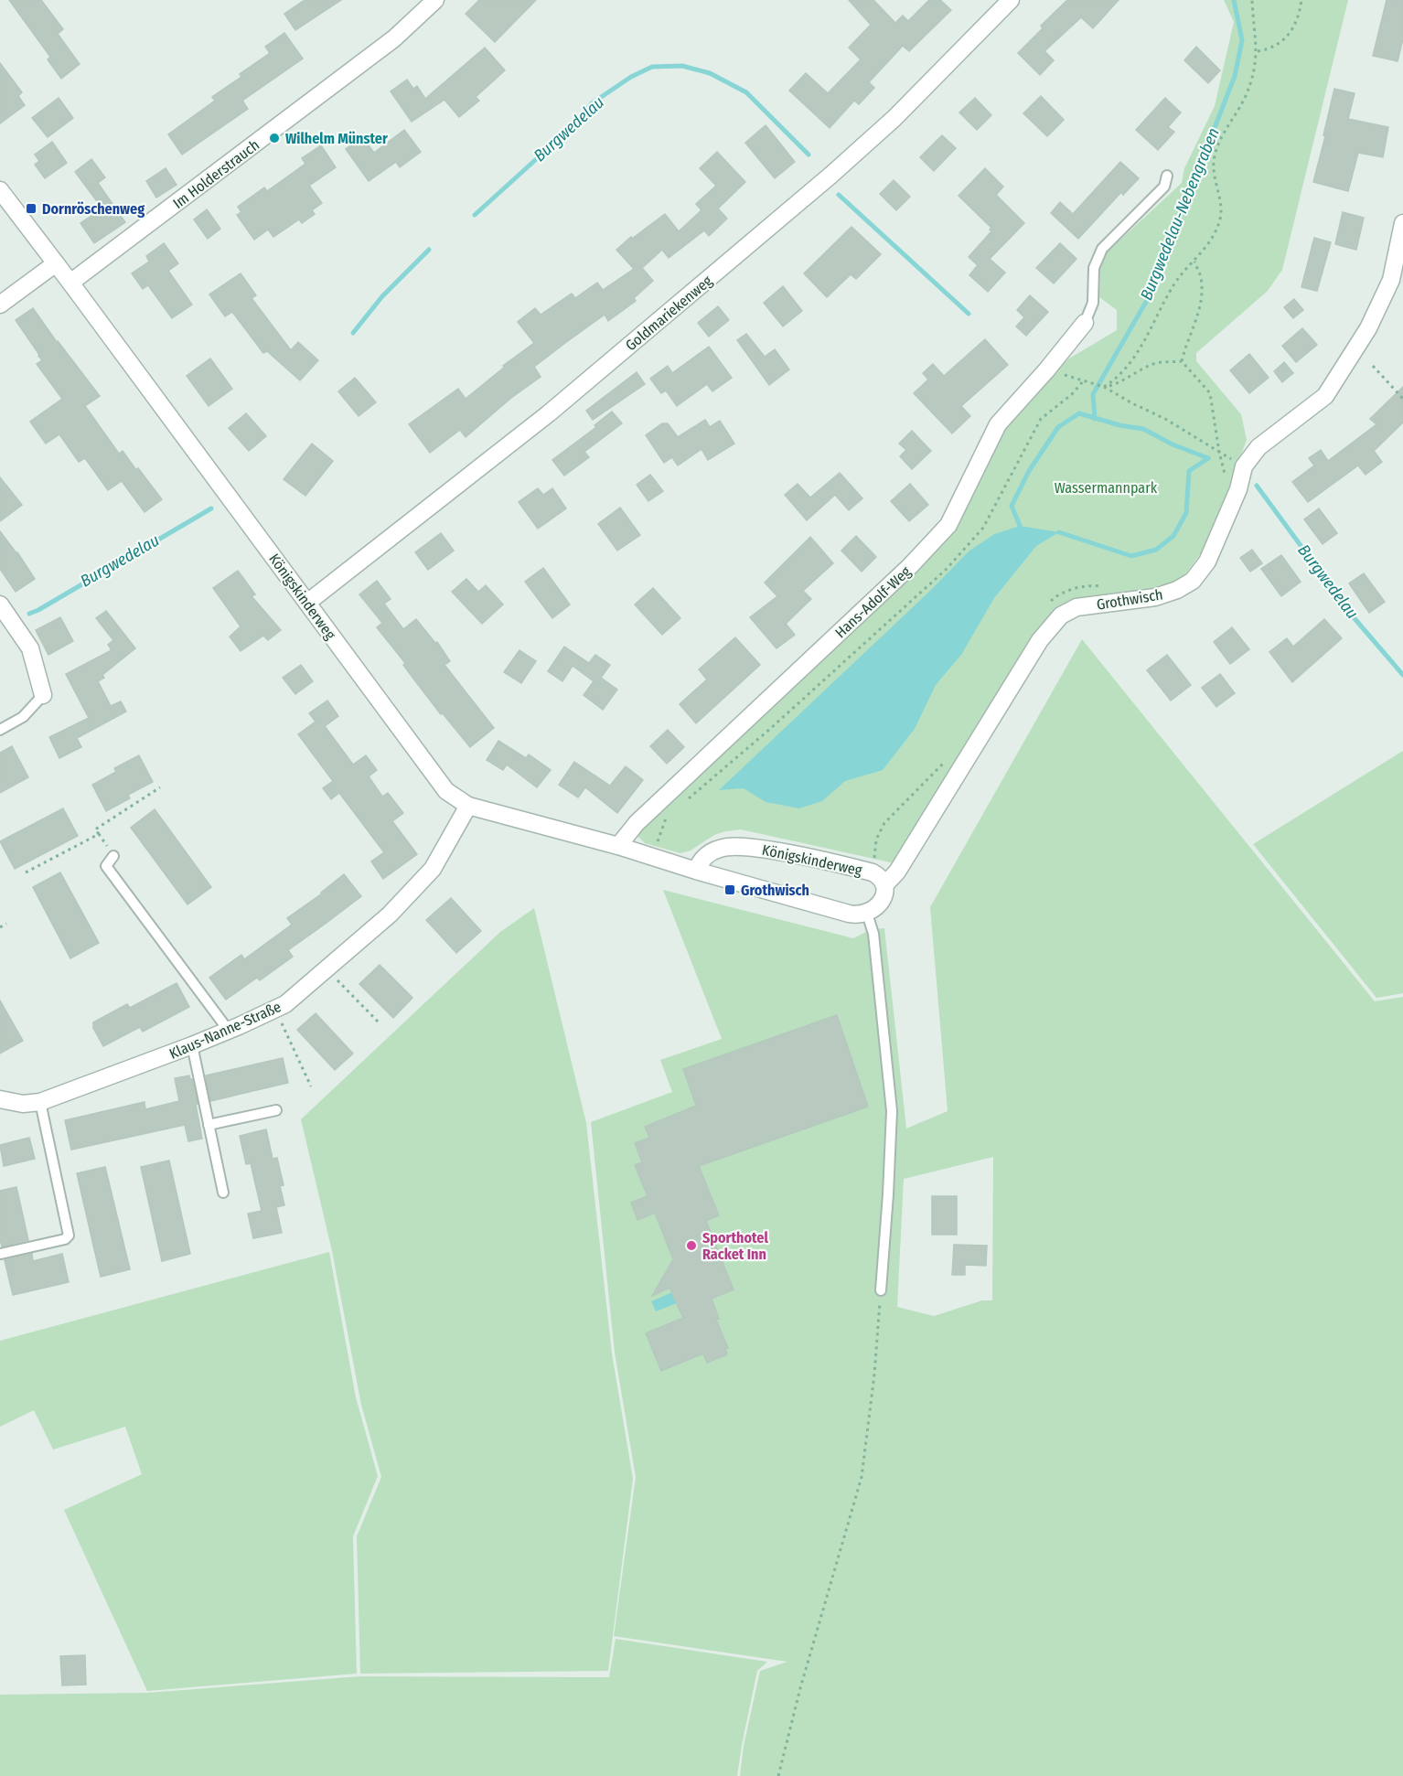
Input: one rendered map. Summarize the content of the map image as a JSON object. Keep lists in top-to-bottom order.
{
  "streets": {
    "street": [
      "Im Holderstrauch",
      "Goldmariekenweg",
      "Königskinderweg",
      "Grothwisch",
      "Hans-Adolf-Weg",
      "Klaus-Nanne-Straße"
    ]
  },
  "crossings": [
    ["Im Holderstrauch", "Königskinderweg"],
    ["Goldmariekenweg", "Königskinderweg"],
    ["Königskinderweg", "Grothwisch"],
    ["Königskinderweg", "Hans-Adolf-Weg"],
    ["Königskinderweg", "Klaus-Nanne-Straße"]
  ],
  "water": ["Burgwedelau", "Burgwedelau-Nebengraben"],
  "parks": ["Wassermannpark"],
  "places": {
    "other": ["Wilhelm Münster", "Sporthotel Racket Inn"],
    "transit": ["Dornröschenweg", "Grothwisch"]
  }
}
